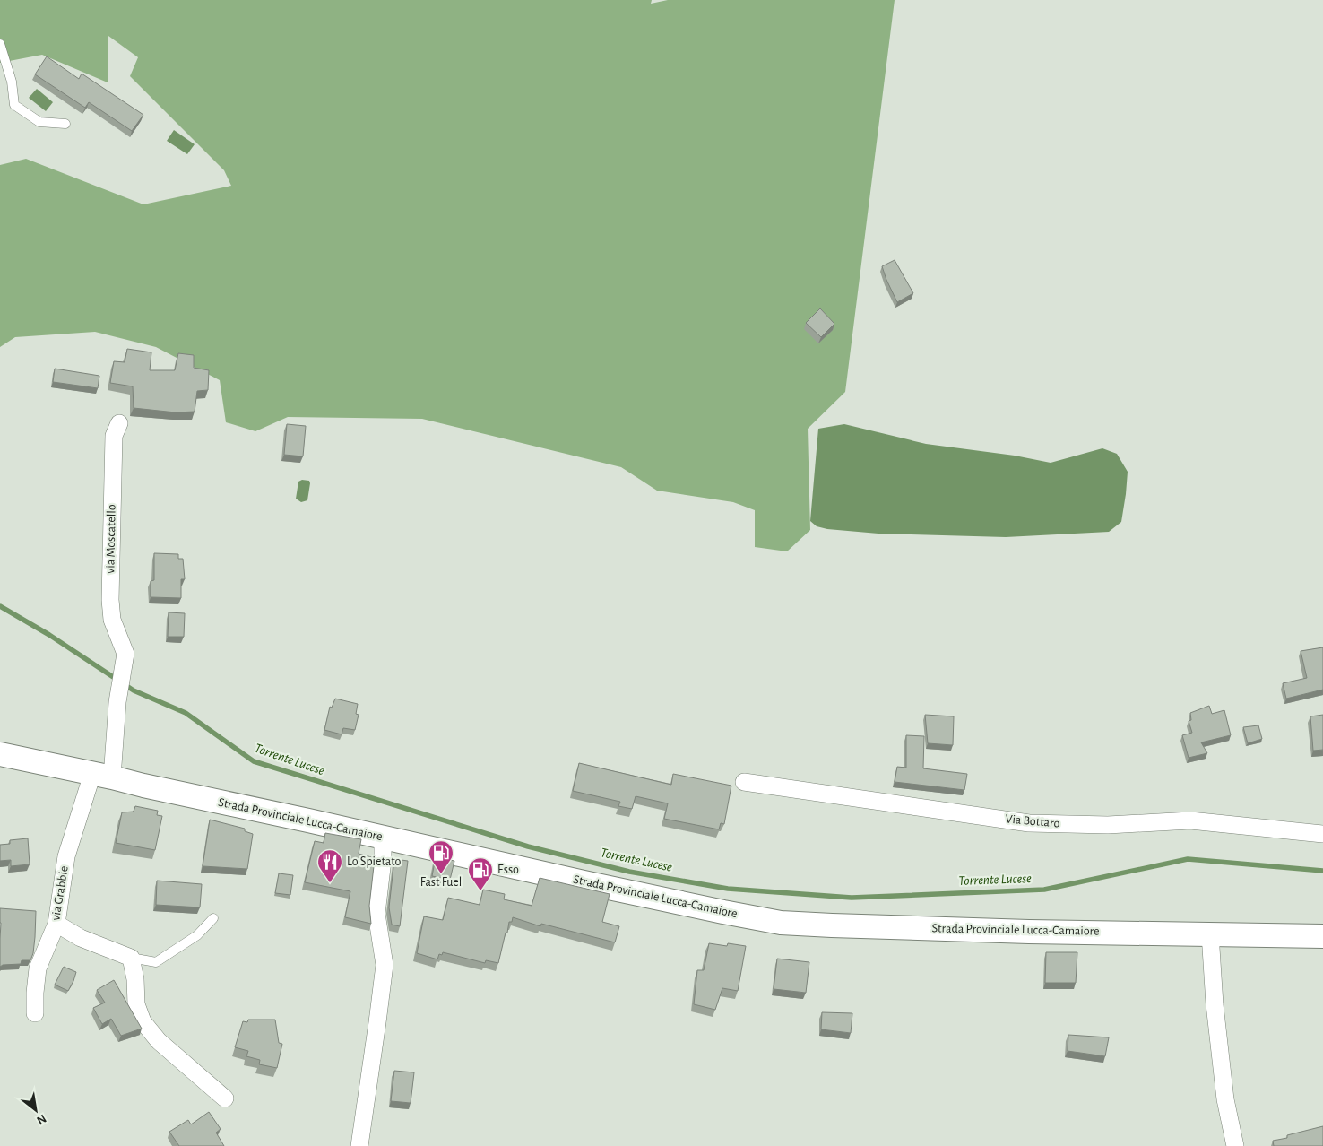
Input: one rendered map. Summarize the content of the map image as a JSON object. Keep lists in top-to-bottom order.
{
  "streets": {
    "main road": ["Strada Provinciale Lucca-Camaiore"],
    "street": ["via Moscatello", "Via Bottaro", "via Grabbie"]
  },
  "crossings": [
    ["via Moscatello", "Strada Provinciale Lucca-Camaiore"],
    ["via Moscatello", "via Grabbie"],
    ["Strada Provinciale Lucca-Camaiore", "via Grabbie"]
  ],
  "water": ["Torrente Lucese"],
  "places": {
    "fuel station": ["Fast Fuel", "Esso"],
    "restaurant": ["Lo Spietato"]
  },
  "north": "bottom right"
}
